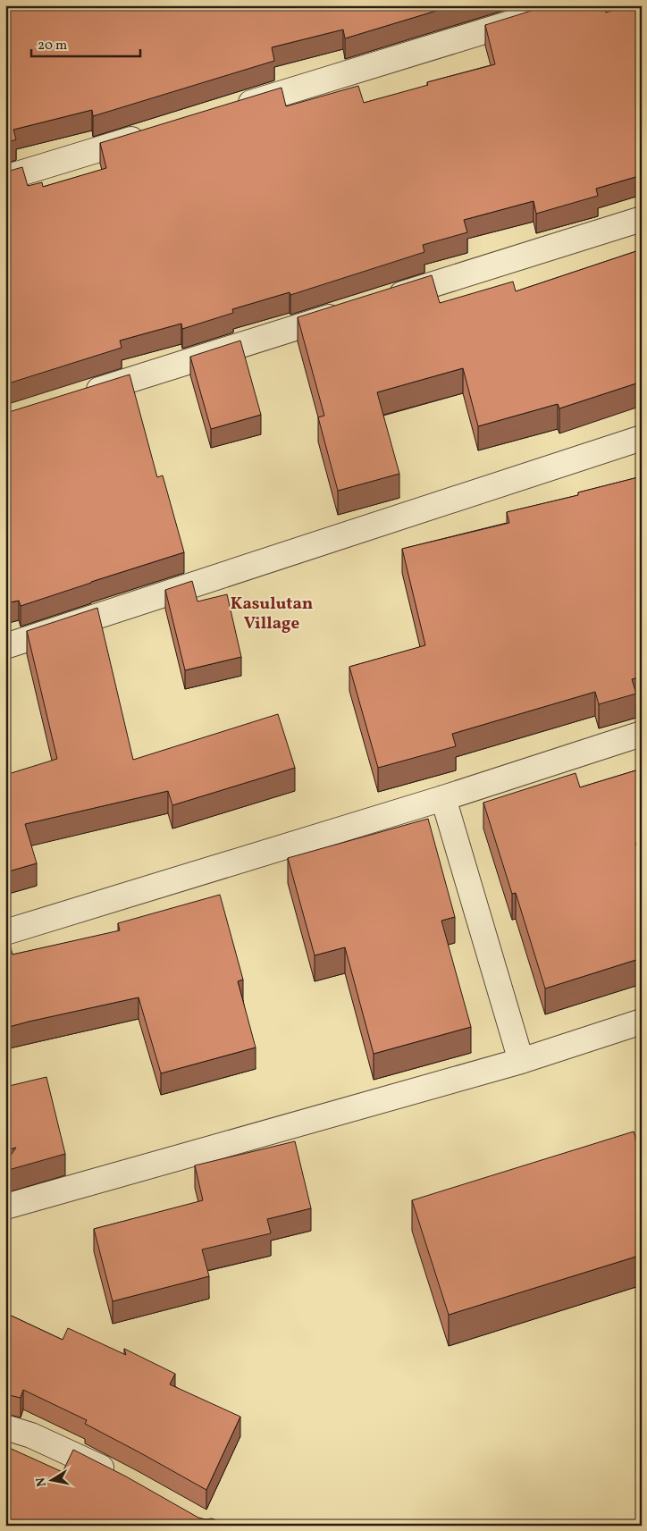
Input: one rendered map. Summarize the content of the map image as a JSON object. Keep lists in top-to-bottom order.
{
  "districts": ["Kasulutan Village"],
  "scale_bar": "20 m",
  "north": "left"
}
